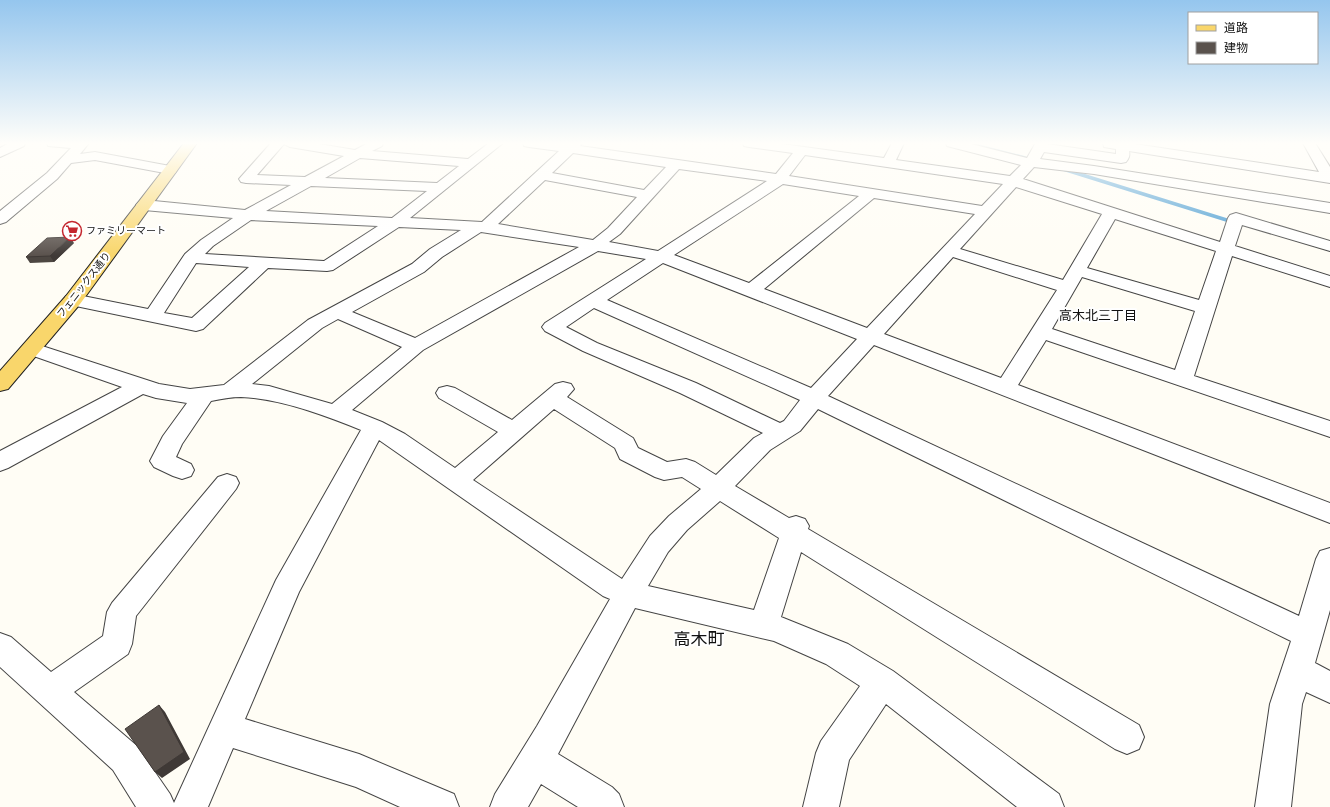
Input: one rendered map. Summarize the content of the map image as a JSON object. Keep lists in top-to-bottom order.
{
  "streets": {
    "main road": ["フェニックス通り"]
  },
  "districts": ["高木北三丁目", "高木町"],
  "places": {
    "supermarket": ["ファミリーマート"]
  },
  "legend": ["道路", "建物"]
}
